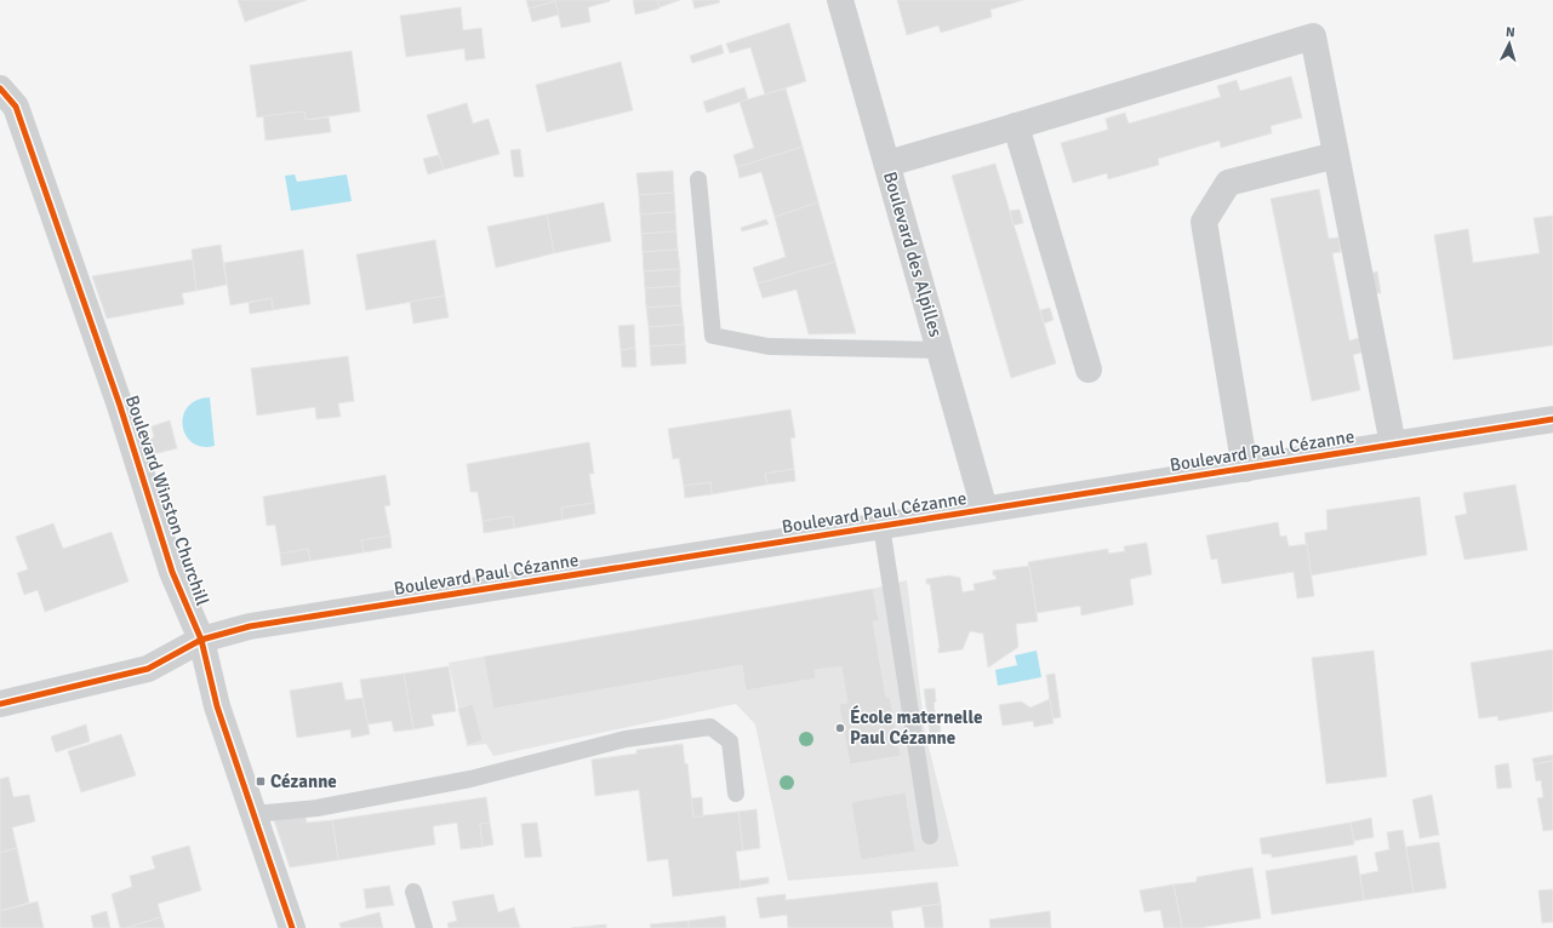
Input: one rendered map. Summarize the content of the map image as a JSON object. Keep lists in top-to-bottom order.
{
  "streets": {
    "street": ["Boulevard des Alpilles", "Boulevard Paul Cézanne", "Boulevard Winston Churchill"]
  },
  "crossings": [
    ["Boulevard des Alpilles", "Boulevard Paul Cézanne"],
    ["Boulevard Paul Cézanne", "Boulevard Winston Churchill"]
  ],
  "places": {
    "other": ["École maternelle Paul Cézanne"],
    "transit": ["Cézanne"]
  },
  "north": "top"
}
